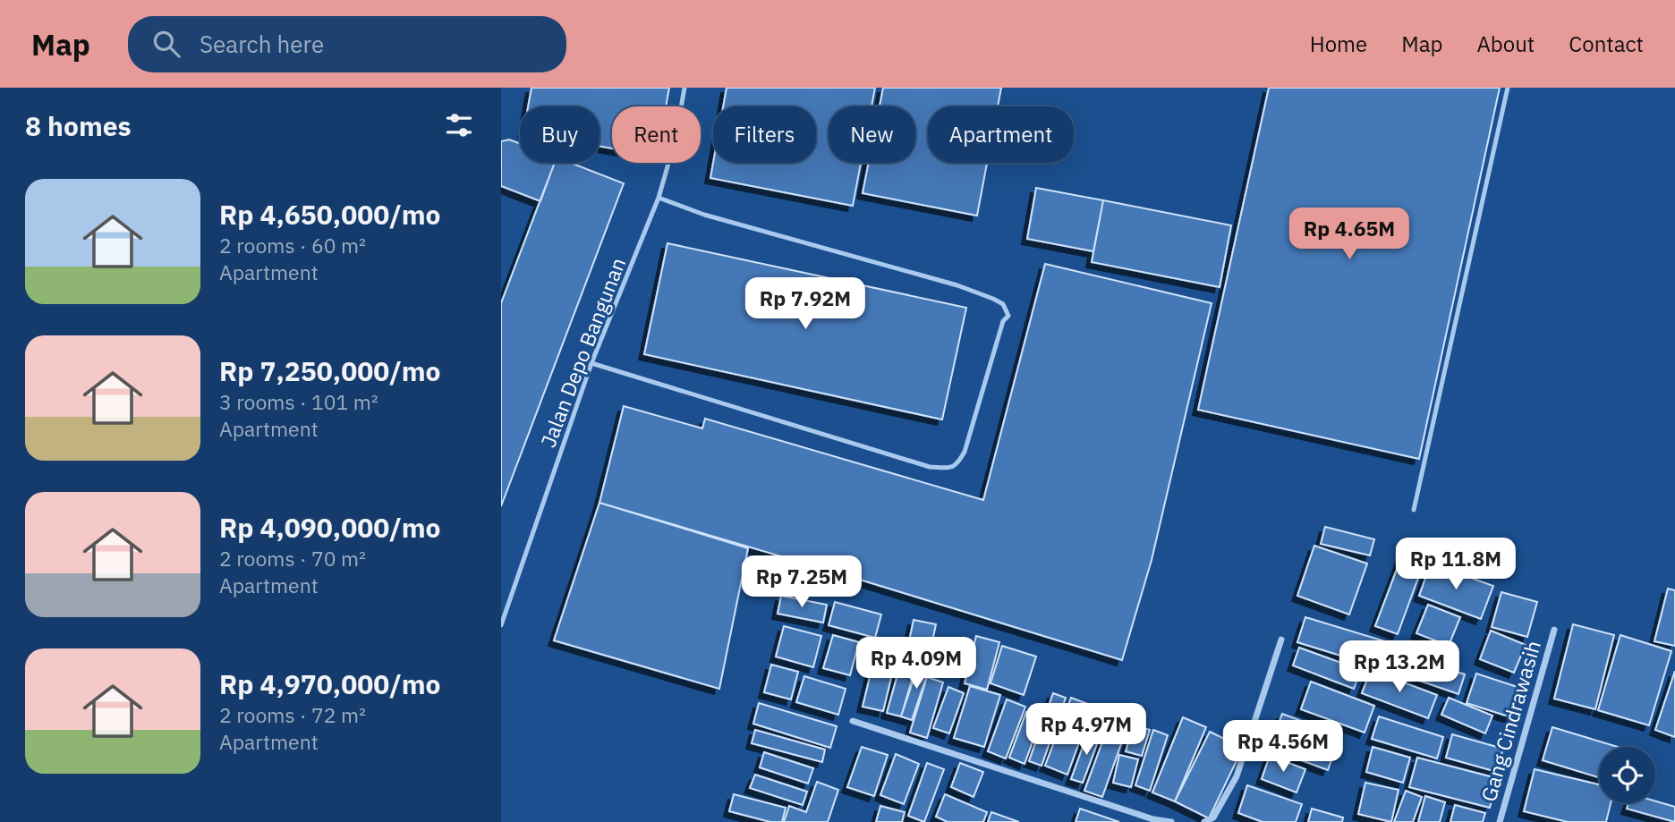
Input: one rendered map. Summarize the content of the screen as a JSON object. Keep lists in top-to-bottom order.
{
  "streets": {
    "street": ["Gang Cindrawasih"],
    "lane": ["Jalan Depo Bangunan"]
  },
  "page": {
    "header": "Map",
    "search": "Search here",
    "nav": [
      "Home",
      "Map",
      "About",
      "Contact"
    ],
    "heading": "8 homes",
    "chip": [
      "Buy",
      "Rent",
      "Filters",
      "New",
      "Apartment"
    ],
    "list": [
      {
        "name": "Rp 4,650,000/mo",
        "note": "2 rooms · 60 m² · Apartment"
      },
      {
        "name": "Rp 7,250,000/mo",
        "note": "3 rooms · 101 m² · Apartment"
      },
      {
        "name": "Rp 4,090,000/mo",
        "note": "2 rooms · 70 m² · Apartment"
      },
      {
        "name": "Rp 4,970,000/mo",
        "note": "2 rooms · 72 m² · Apartment"
      }
    ],
    "price": [
      "Rp 4.65M",
      "Rp 7.92M",
      "Rp 11.8M",
      "Rp 7.25M",
      "Rp 4.09M",
      "Rp 13.2M",
      "Rp 4.97M",
      "Rp 4.56M"
    ]
  }
}
